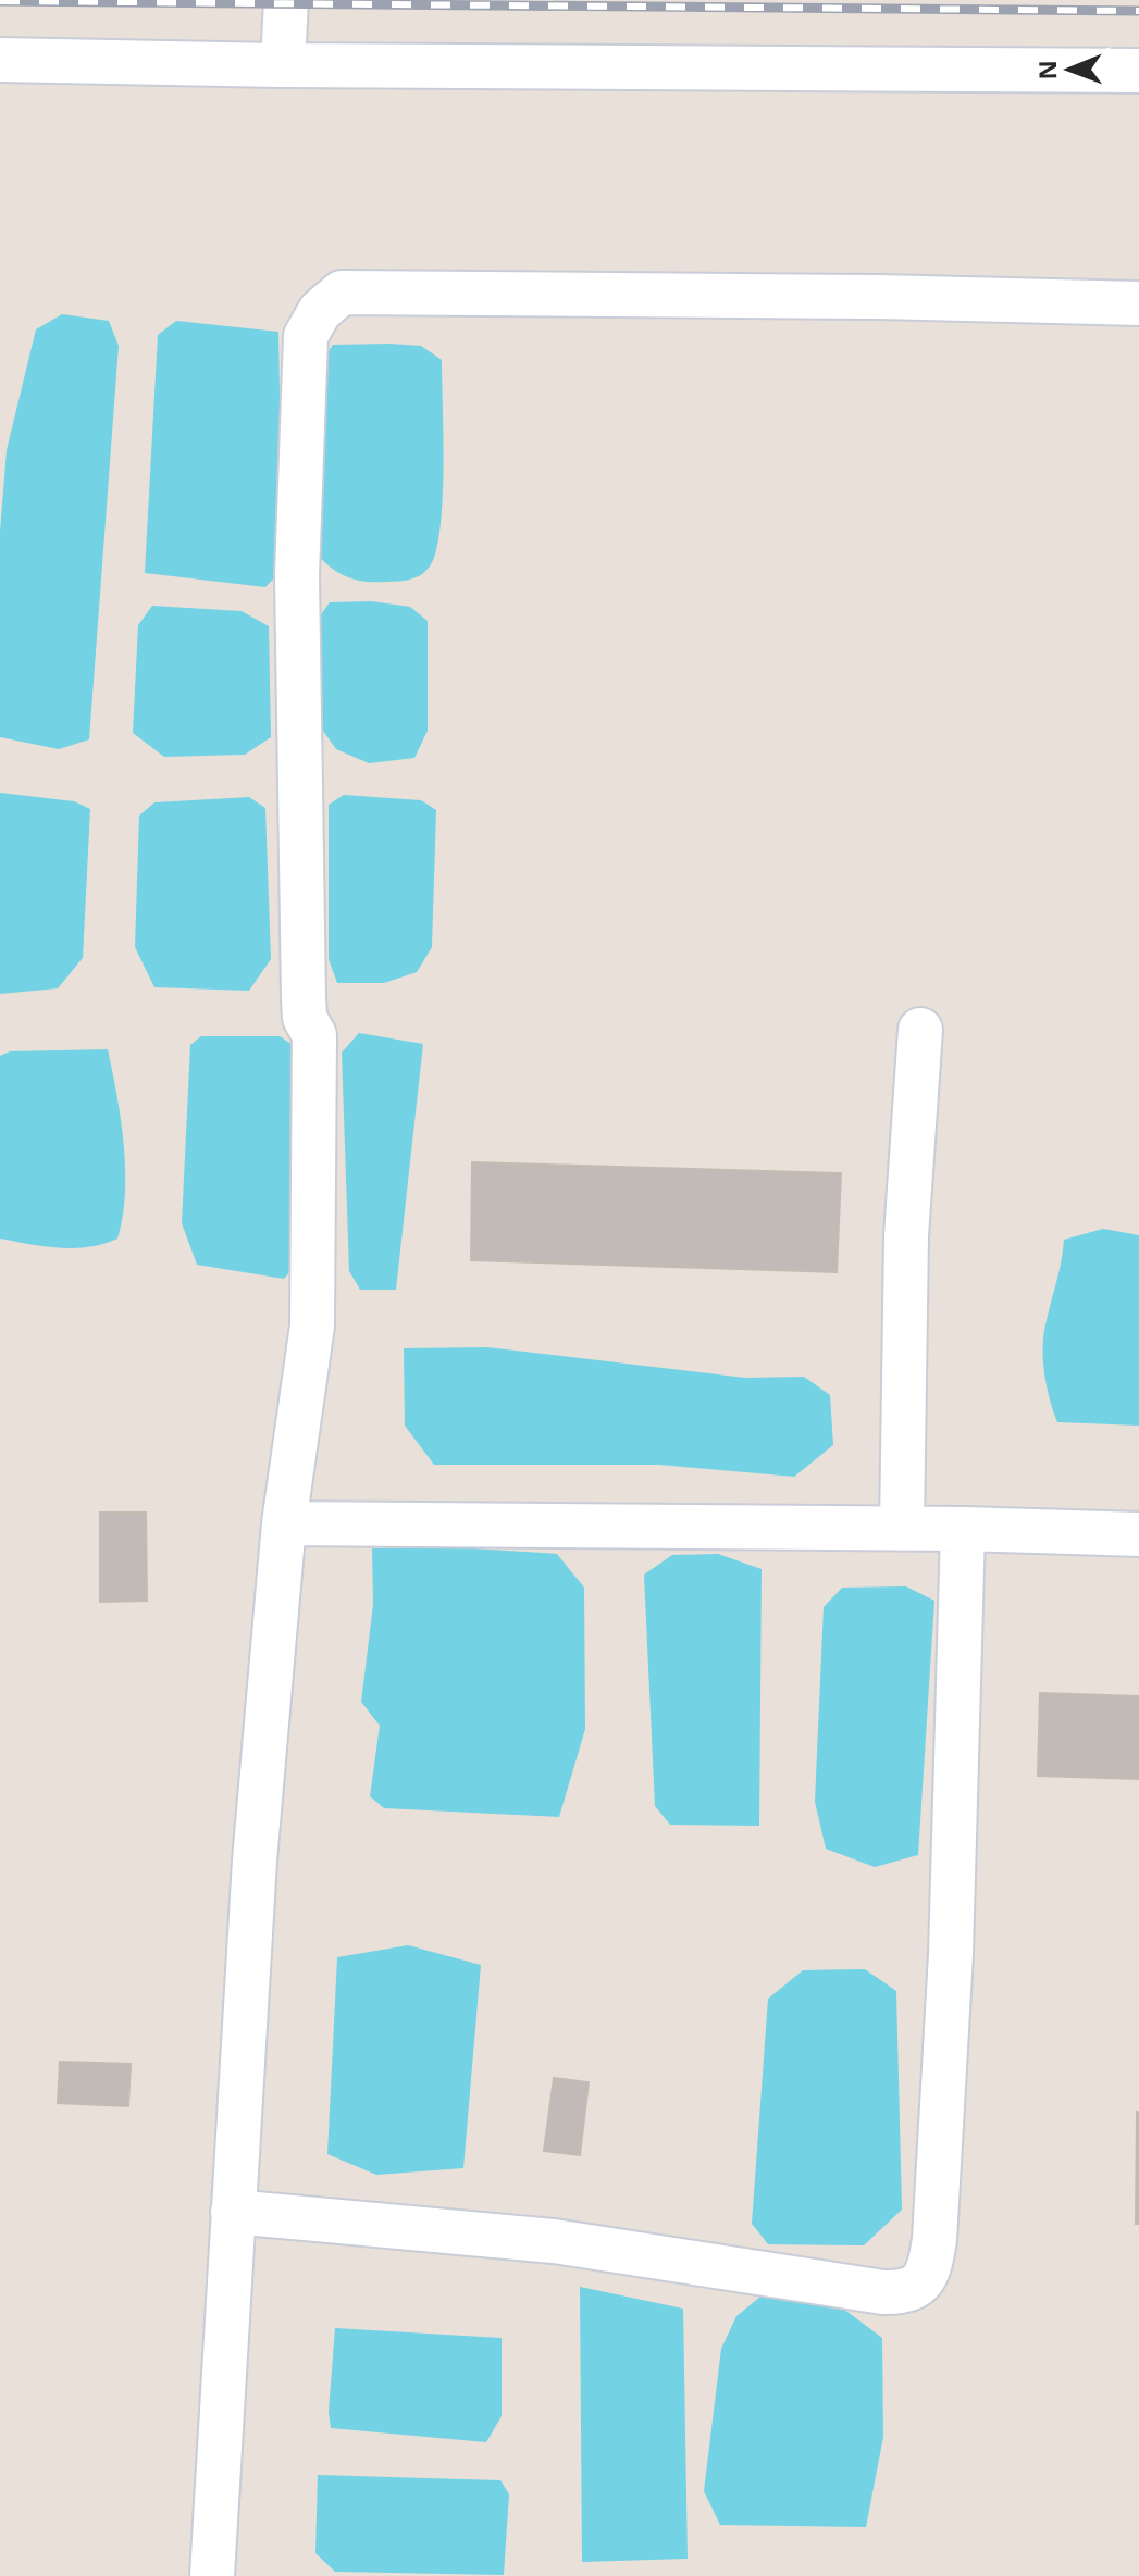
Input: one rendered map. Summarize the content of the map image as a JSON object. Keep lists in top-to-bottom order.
{
  "north": "left"
}
